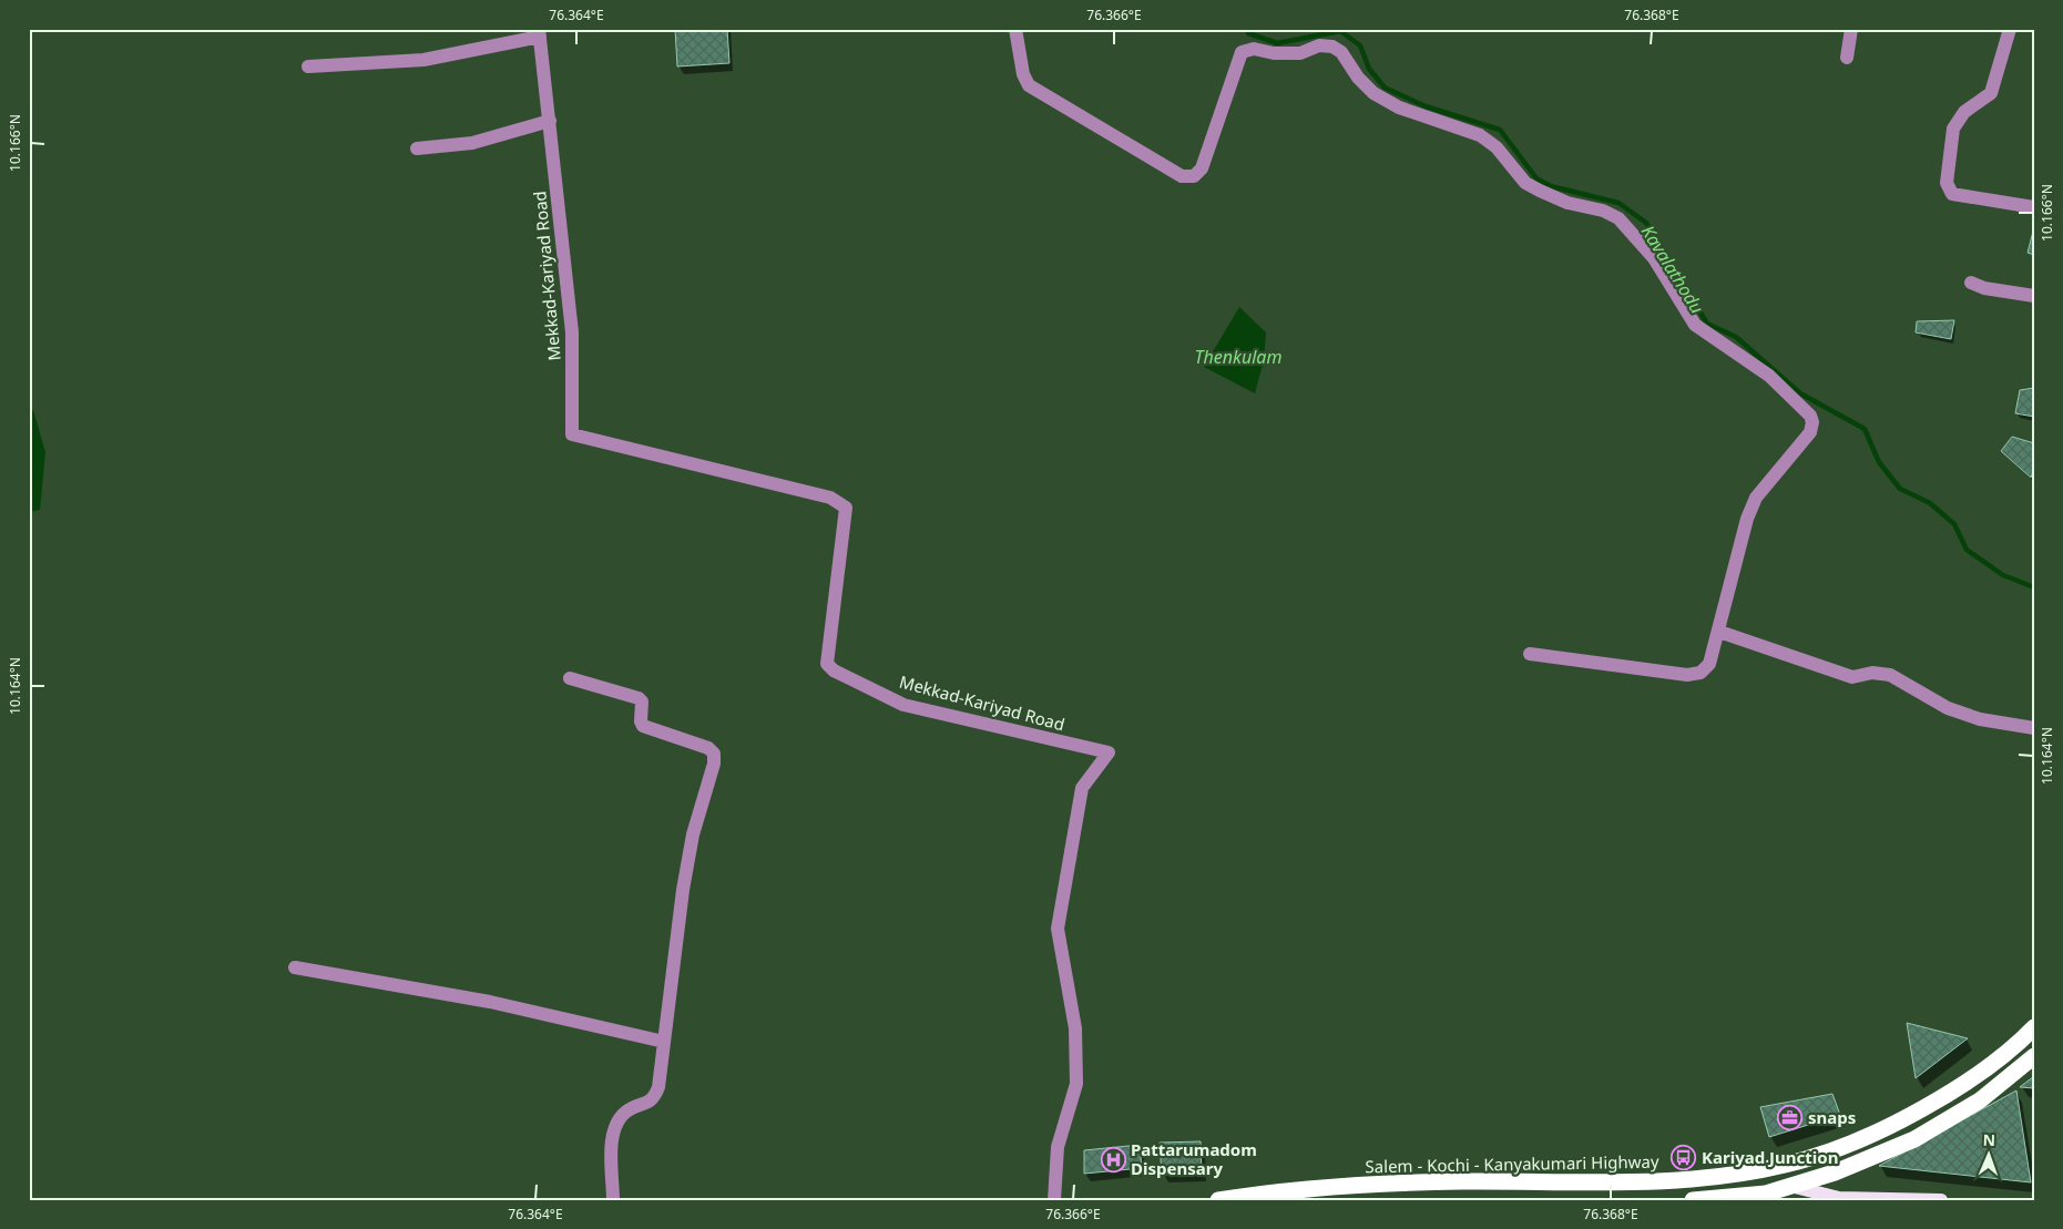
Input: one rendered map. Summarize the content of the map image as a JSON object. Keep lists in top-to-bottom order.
{
  "streets": {
    "highway": ["Salem - Kochi - Kanyakumari Highway"],
    "street": ["Mekkad-Kariyad Road"]
  },
  "water": ["Kavalathodu", "Thenkulam"],
  "places": {
    "office": ["snaps"],
    "bus stop": ["Kariyad Junction"],
    "hospital": ["Pattarumadom Dispensary"]
  },
  "north": "top",
  "coordinates": [
    "76.364°E",
    "76.366°E",
    "76.368°E",
    "10.166°N",
    "10.164°N"
  ]
}
